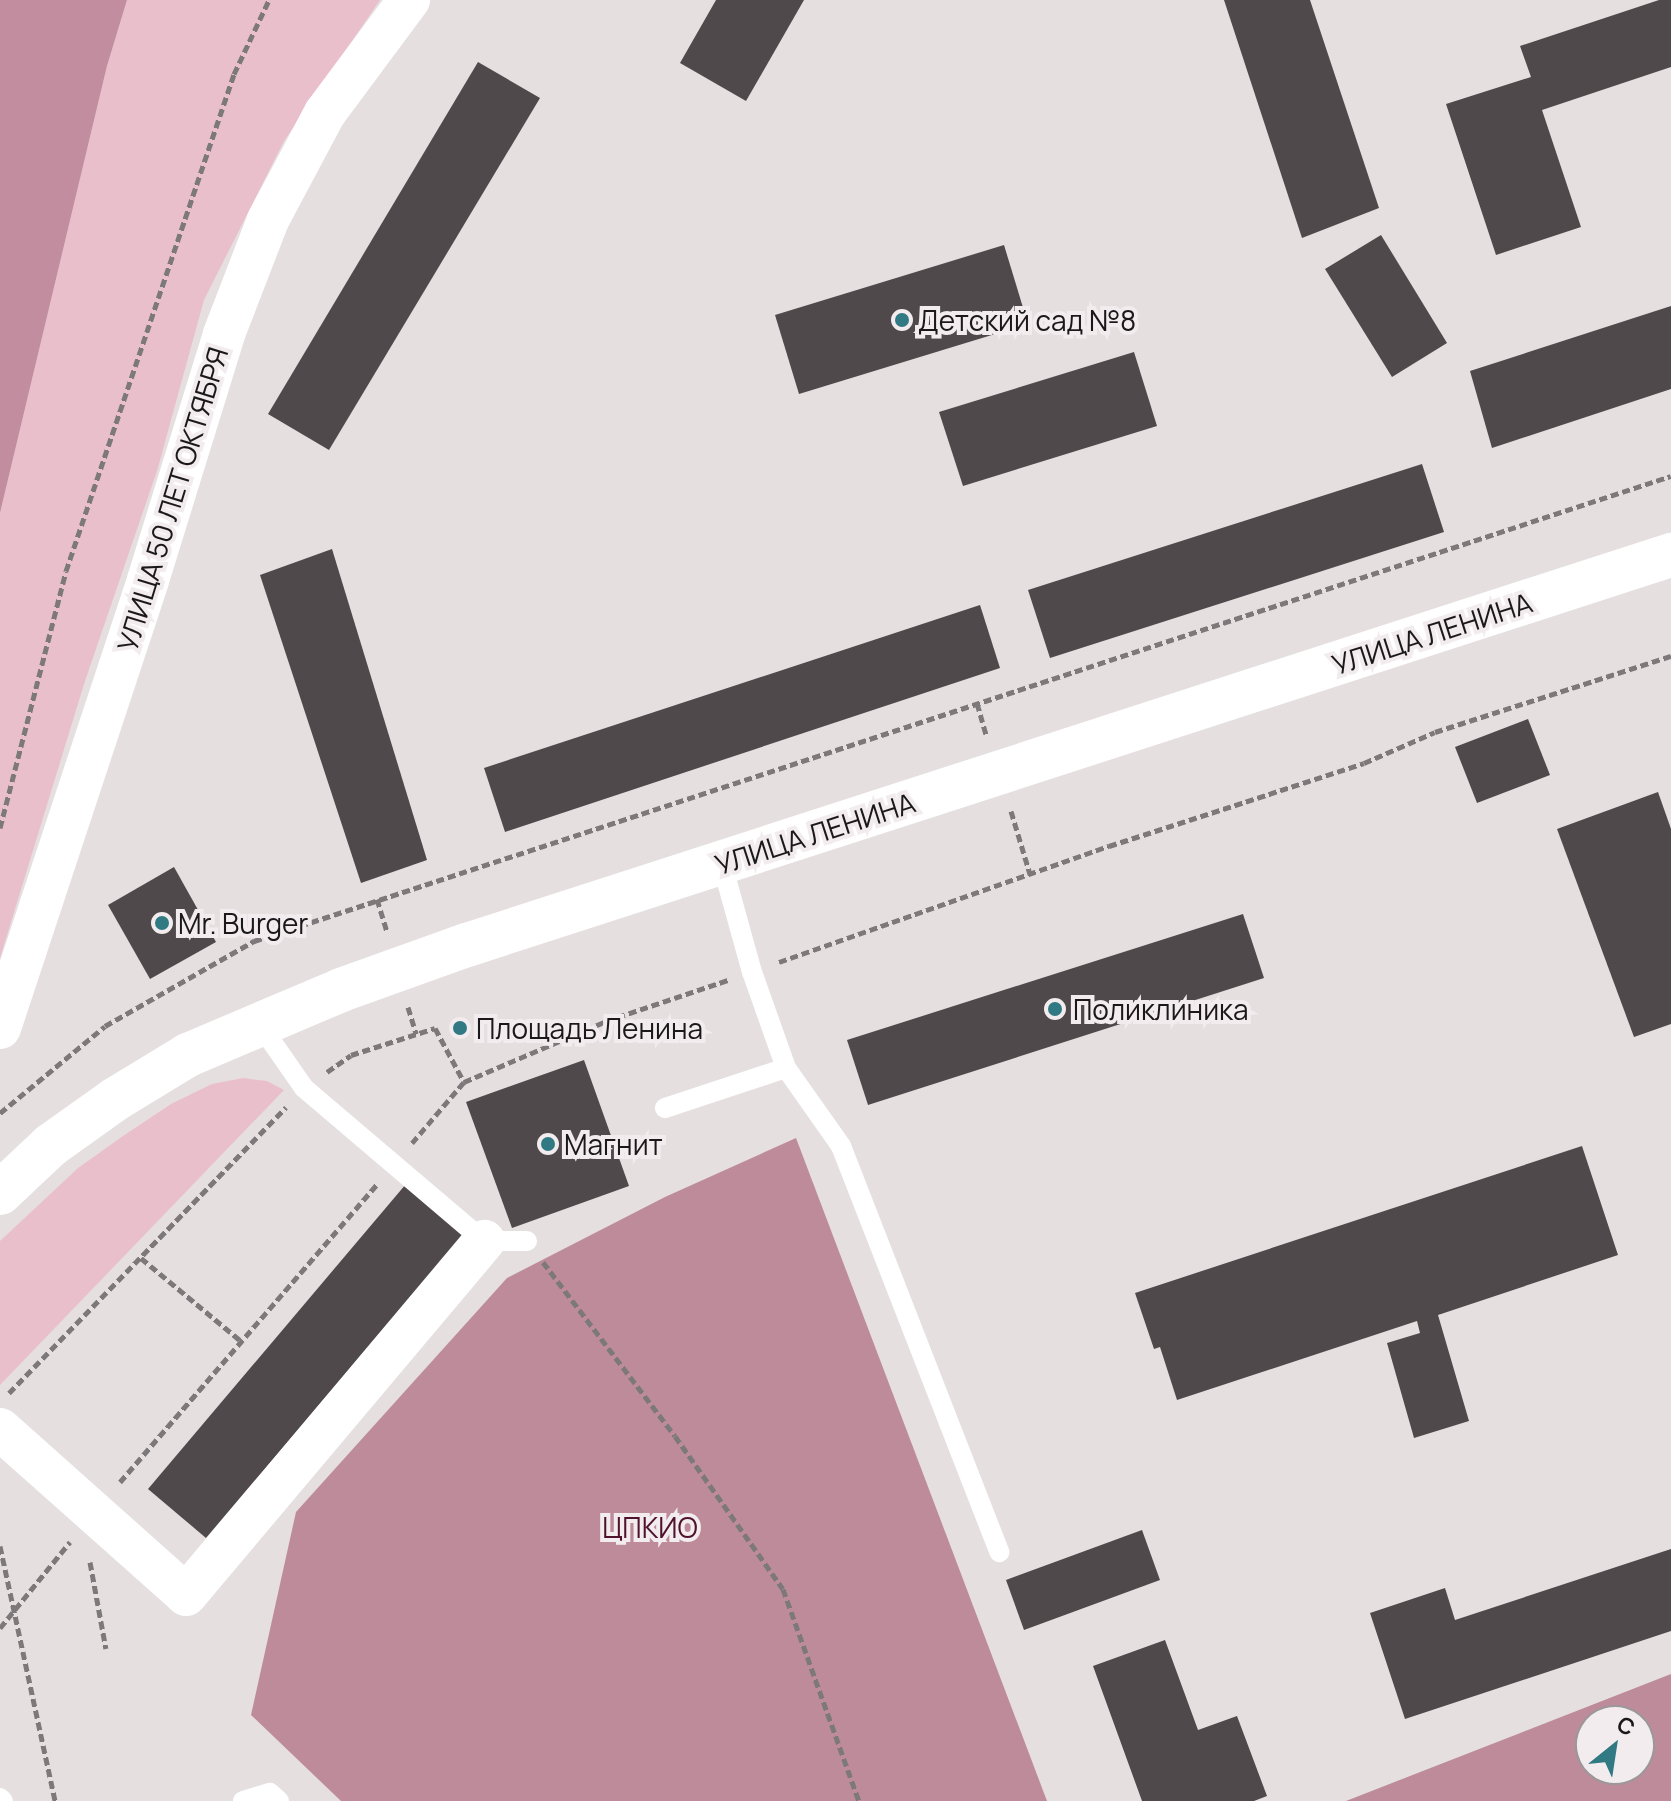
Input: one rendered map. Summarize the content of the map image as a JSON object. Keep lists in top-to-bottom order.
{
  "streets": {
    "street": ["УЛИЦА 50 ЛЕТ ОКТЯБРЯ", "УЛИЦА ЛЕНИНА"]
  },
  "parks": ["ЦПКИО"],
  "places": [
    "Детский сад №8",
    "Mr. Burger",
    "Поликлиника",
    "Площадь Ленина",
    "Магнит"
  ],
  "north": "top right"
}
